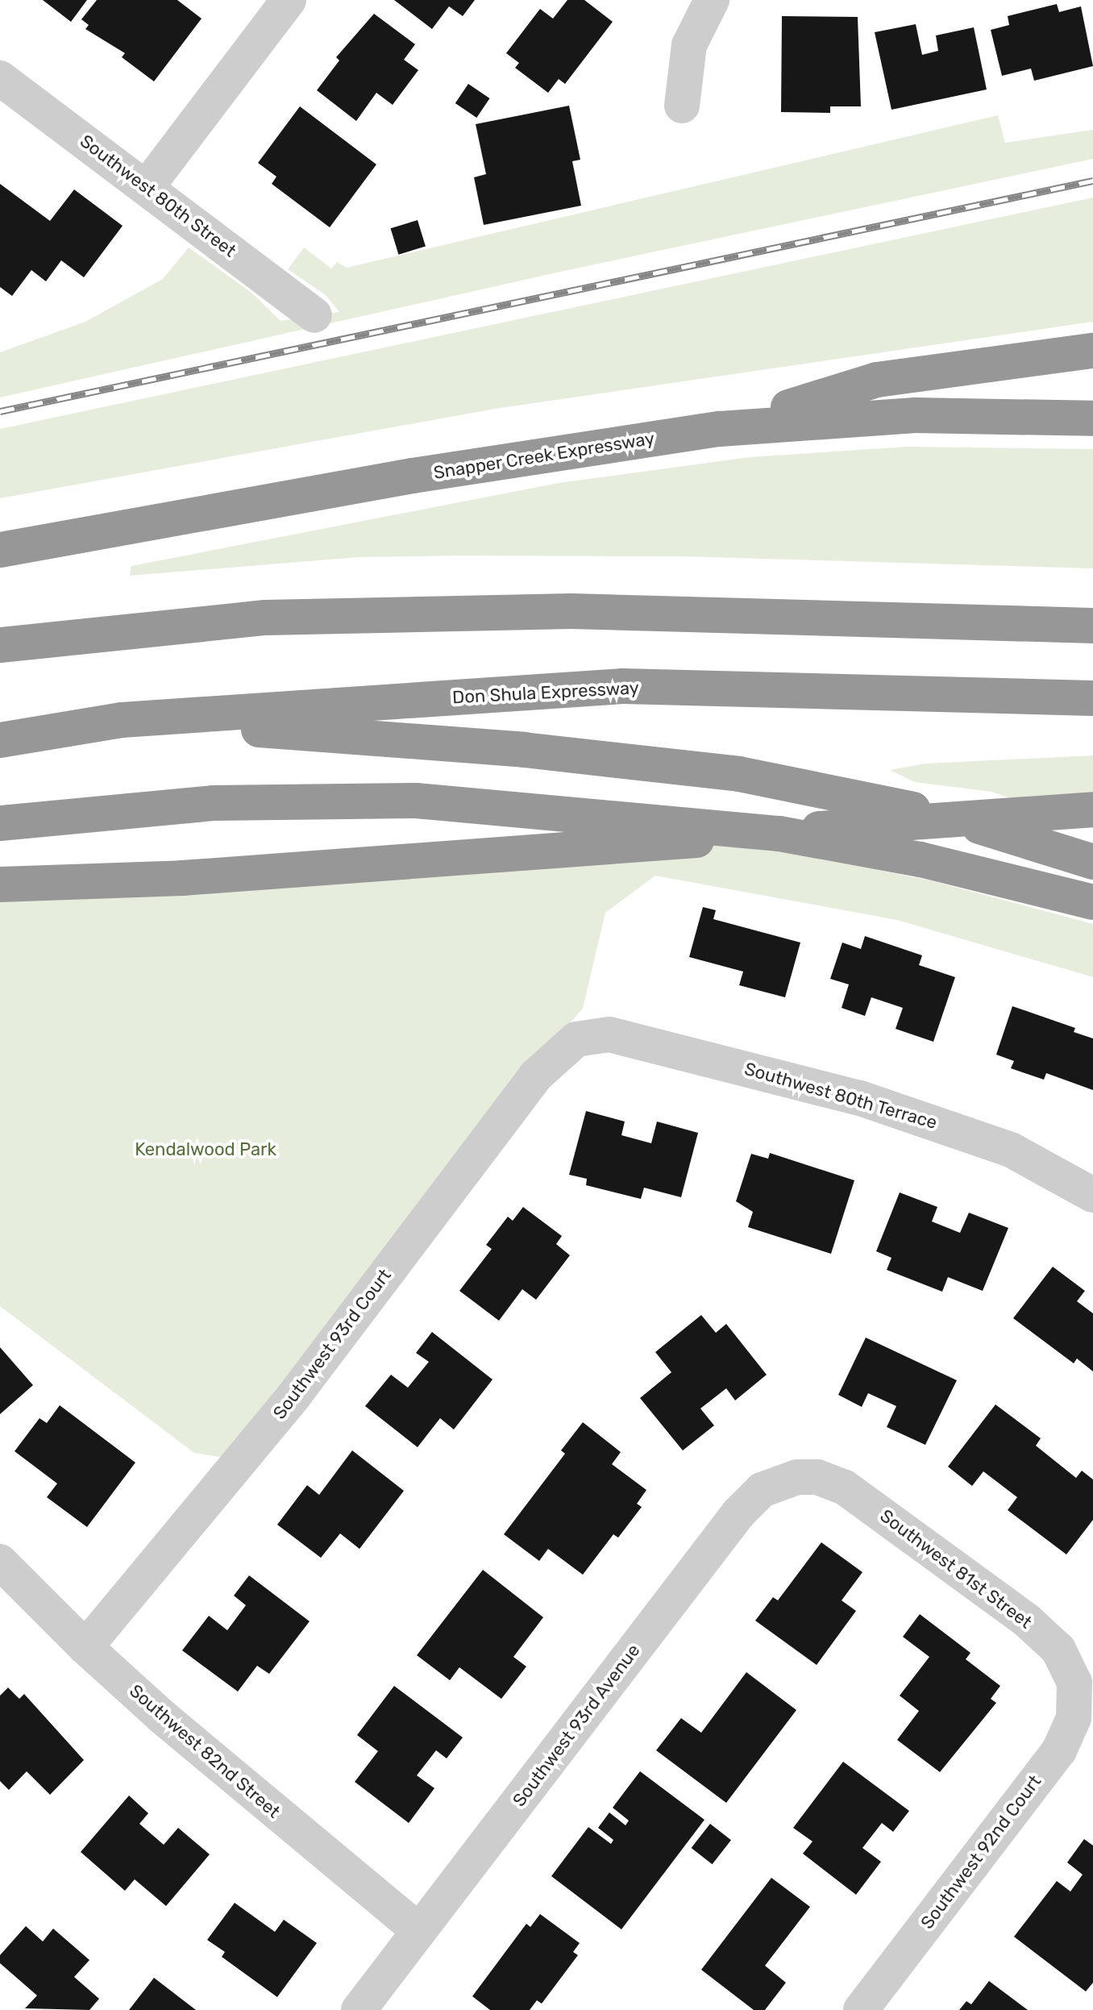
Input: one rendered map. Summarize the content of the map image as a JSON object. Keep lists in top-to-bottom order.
{
  "streets": {
    "highway": ["Snapper Creek Expressway", "Don Shula Expressway"],
    "street": [
      "Southwest 80th Street",
      "Southwest 80th Terrace",
      "Southwest 93rd Court",
      "Southwest 81st Street",
      "Southwest 93rd Avenue",
      "Southwest 82nd Street",
      "Southwest 92nd Court"
    ]
  },
  "crossings": [
    ["Southwest 80th Terrace", "Southwest 93rd Court"],
    ["Southwest 93rd Court", "Southwest 82nd Street"],
    ["Southwest 81st Street", "Southwest 93rd Avenue"],
    ["Southwest 81st Street", "Southwest 92nd Court"],
    ["Southwest 93rd Avenue", "Southwest 82nd Street"]
  ],
  "parks": ["Kendalwood Park"]
}
